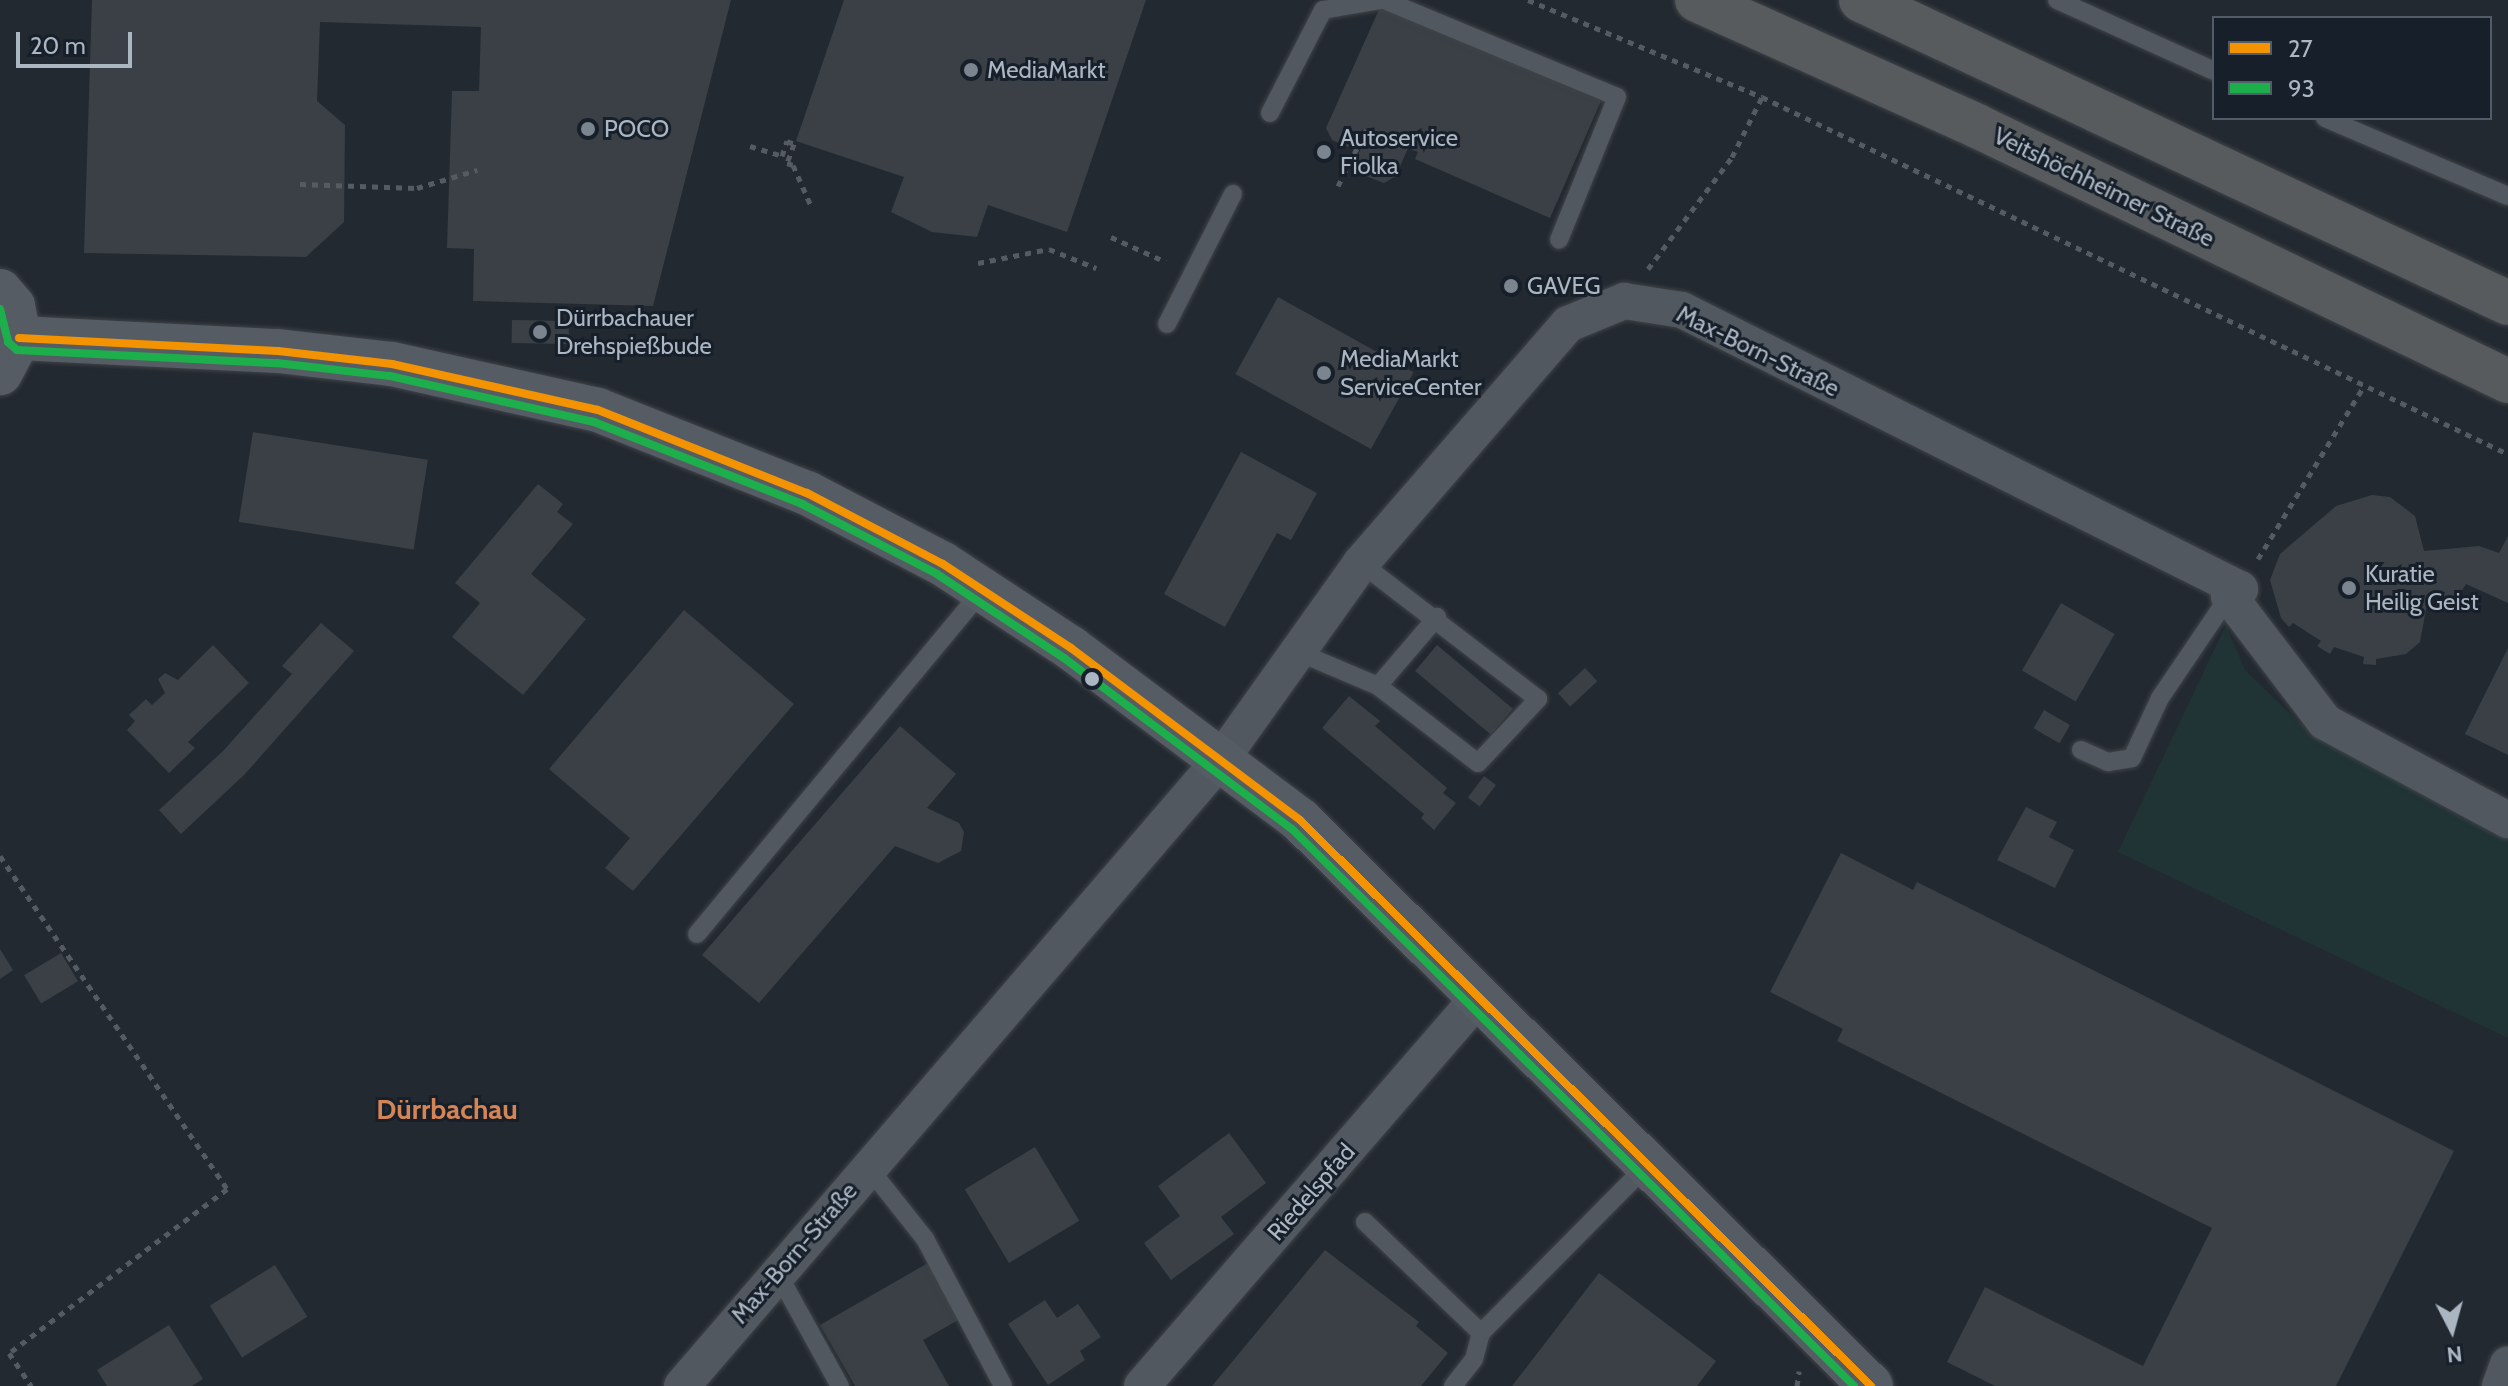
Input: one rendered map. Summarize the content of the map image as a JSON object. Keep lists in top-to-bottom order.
{
  "streets": {
    "highway": ["Veitshöchheimer Straße"],
    "street": ["Max-Born-Straße", "Riedelspfad"]
  },
  "districts": ["Dürrbachau"],
  "places": [
    "MediaMarkt",
    "POCO",
    "Autoservice Fiolka",
    "GAVEG",
    "Dürrbachauer Drehspießbude",
    "MediaMarkt ServiceCenter",
    "Kuratie Heilig Geist"
  ],
  "lines": ["transit line 93", "transit line 27"],
  "legend": ["27", "93"],
  "scale_bar": "20 m",
  "north": "bottom"
}
